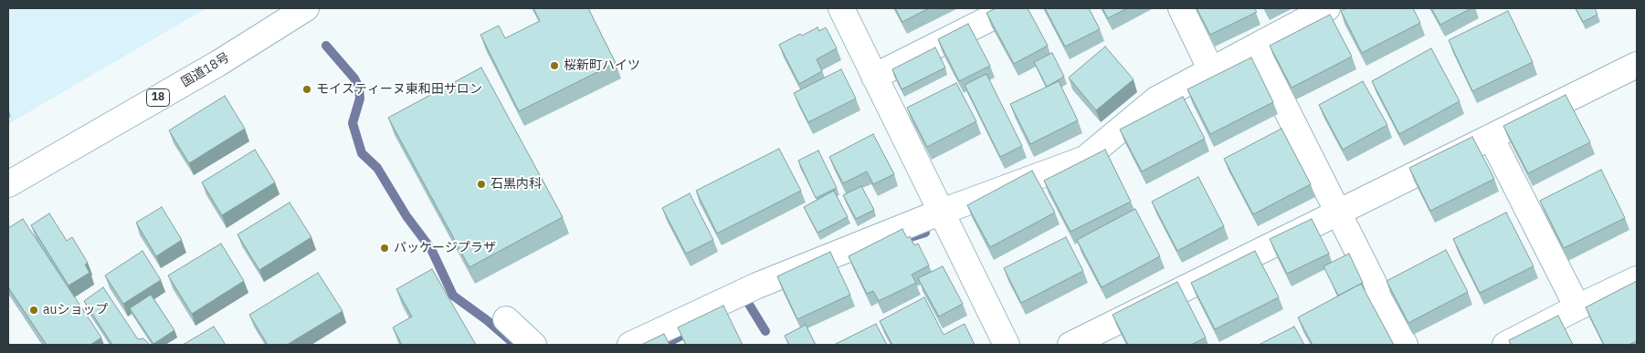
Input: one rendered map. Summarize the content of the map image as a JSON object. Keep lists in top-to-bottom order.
{
  "streets": {
    "main road": ["国道18号", "18"]
  },
  "places": [
    "桜新町ハイツ",
    "モイスティーヌ東和田サロン",
    "石黒内科",
    "パッケージプラザ",
    "auショップ"
  ]
}
